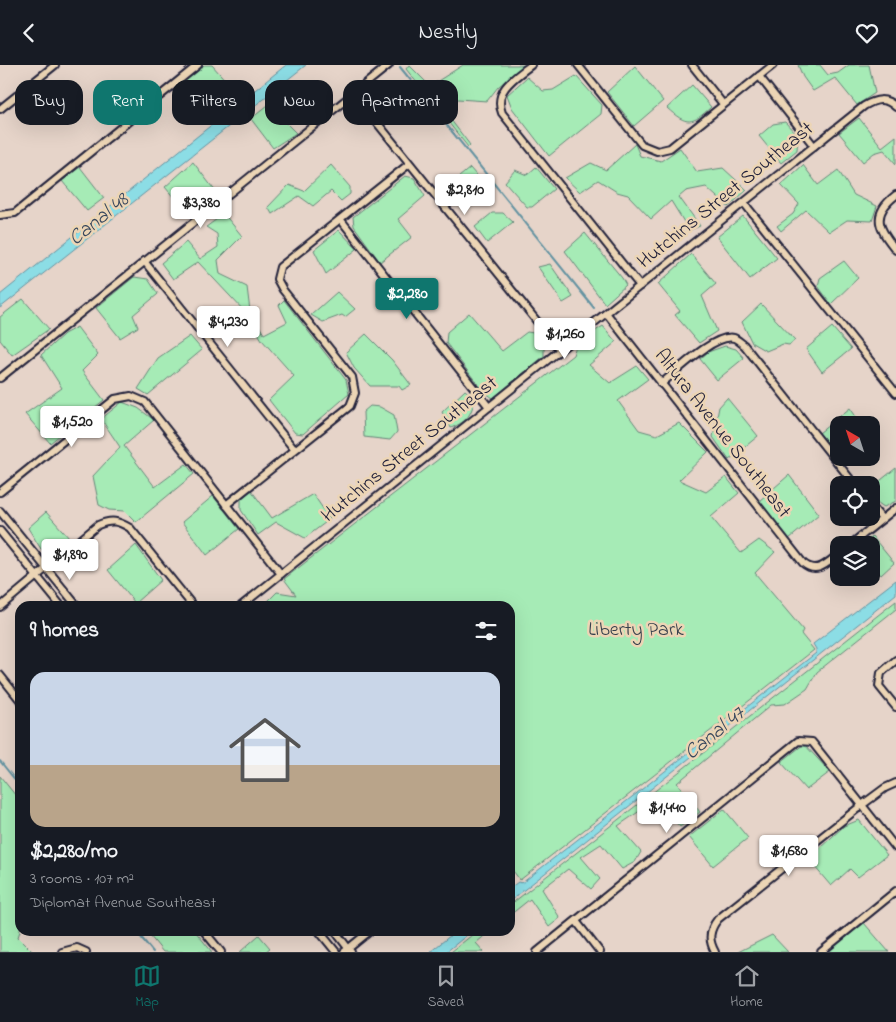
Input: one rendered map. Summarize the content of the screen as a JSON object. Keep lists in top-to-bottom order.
{
  "streets": {
    "street": ["Hutchins Street Southeast", "Altura Avenue Southeast"]
  },
  "crossings": [
    ["Hutchins Street Southeast", "Altura Avenue Southeast"]
  ],
  "water": ["Canal 48", "Canal 47"],
  "parks": ["Liberty Park"],
  "north": "top left",
  "page": {
    "header": "Nestly",
    "chip": [
      "Buy",
      "Rent",
      "Filters",
      "New",
      "Apartment"
    ],
    "price": [
      "$2,810",
      "$3,380",
      "$2,280",
      "$4,230",
      "$1,260",
      "$1,520",
      "$1,890",
      "$1,440",
      "$1,680"
    ],
    "heading": "9 homes",
    "list": [
      {
        "name": "$2,280/mo",
        "note": "3 rooms · 107 m² · Diplomat Avenue Southeast"
      }
    ],
    "tabs": ["Map", "Saved", "Home"]
  }
}
